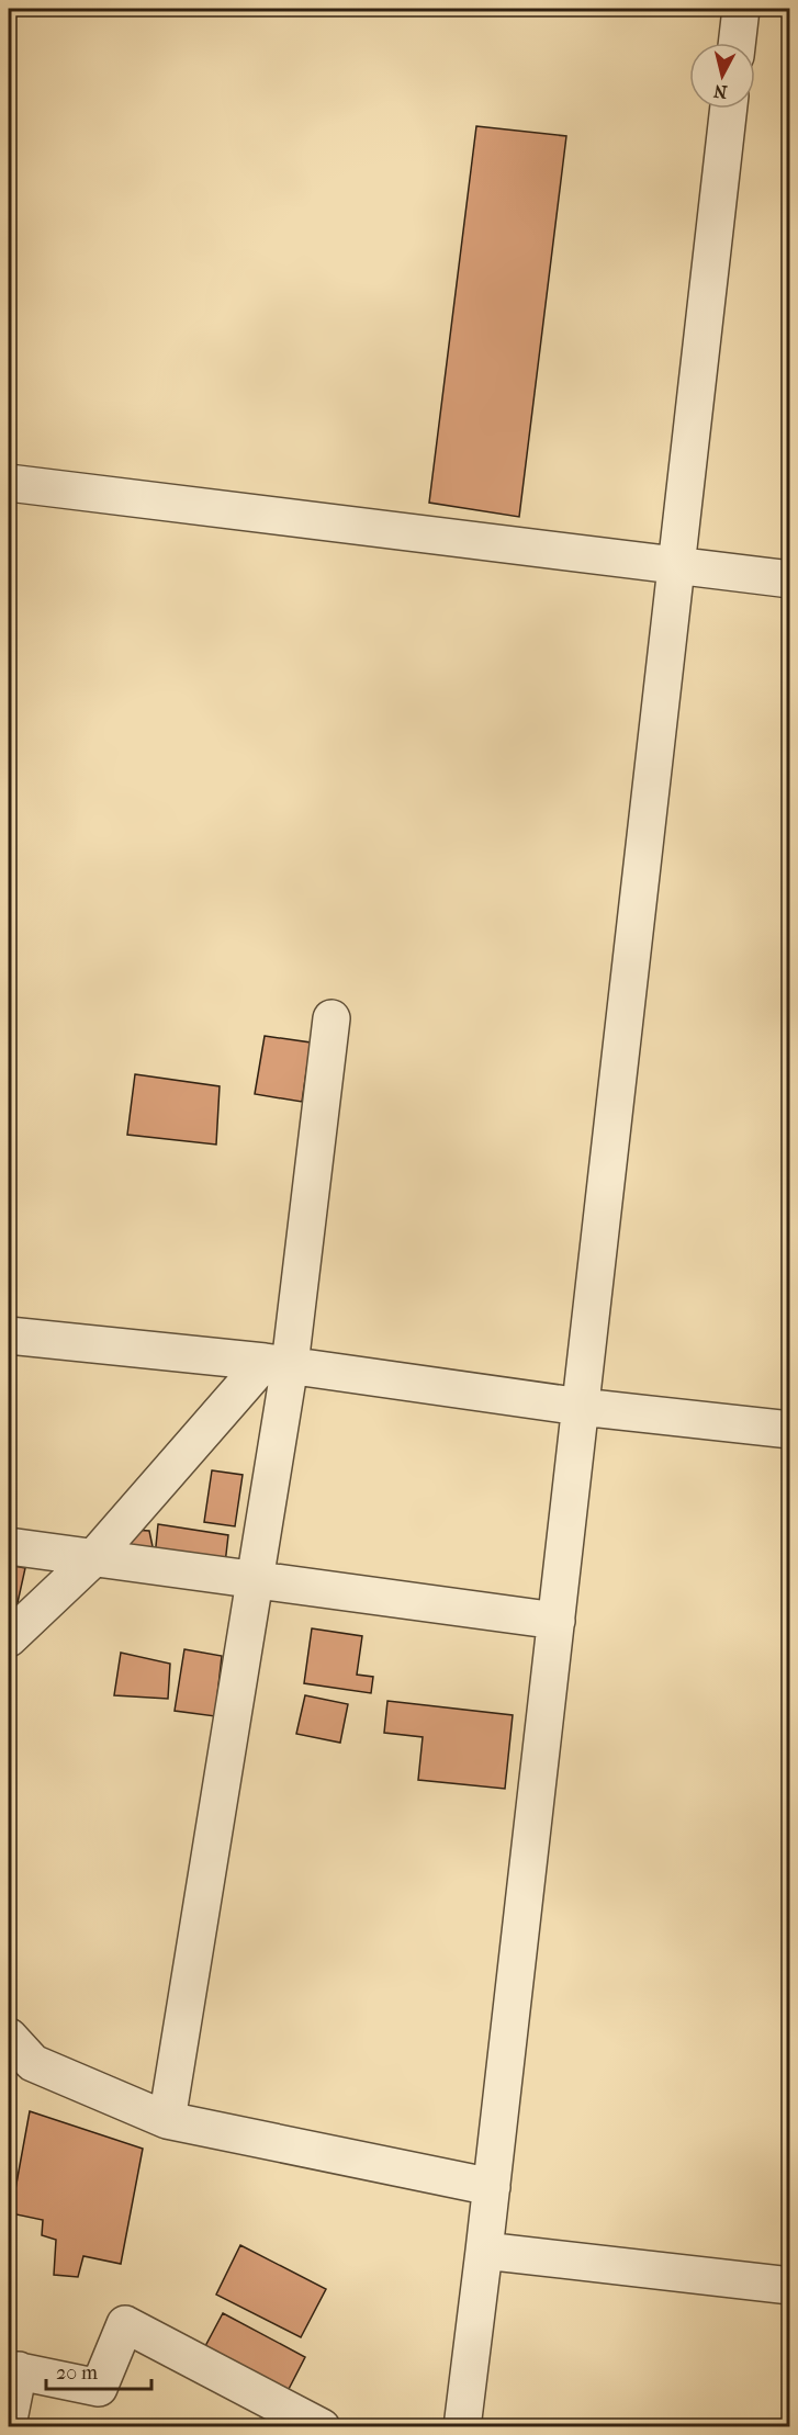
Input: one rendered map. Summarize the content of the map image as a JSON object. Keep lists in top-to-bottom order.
{
  "scale_bar": "20 m",
  "north": "bottom"
}
